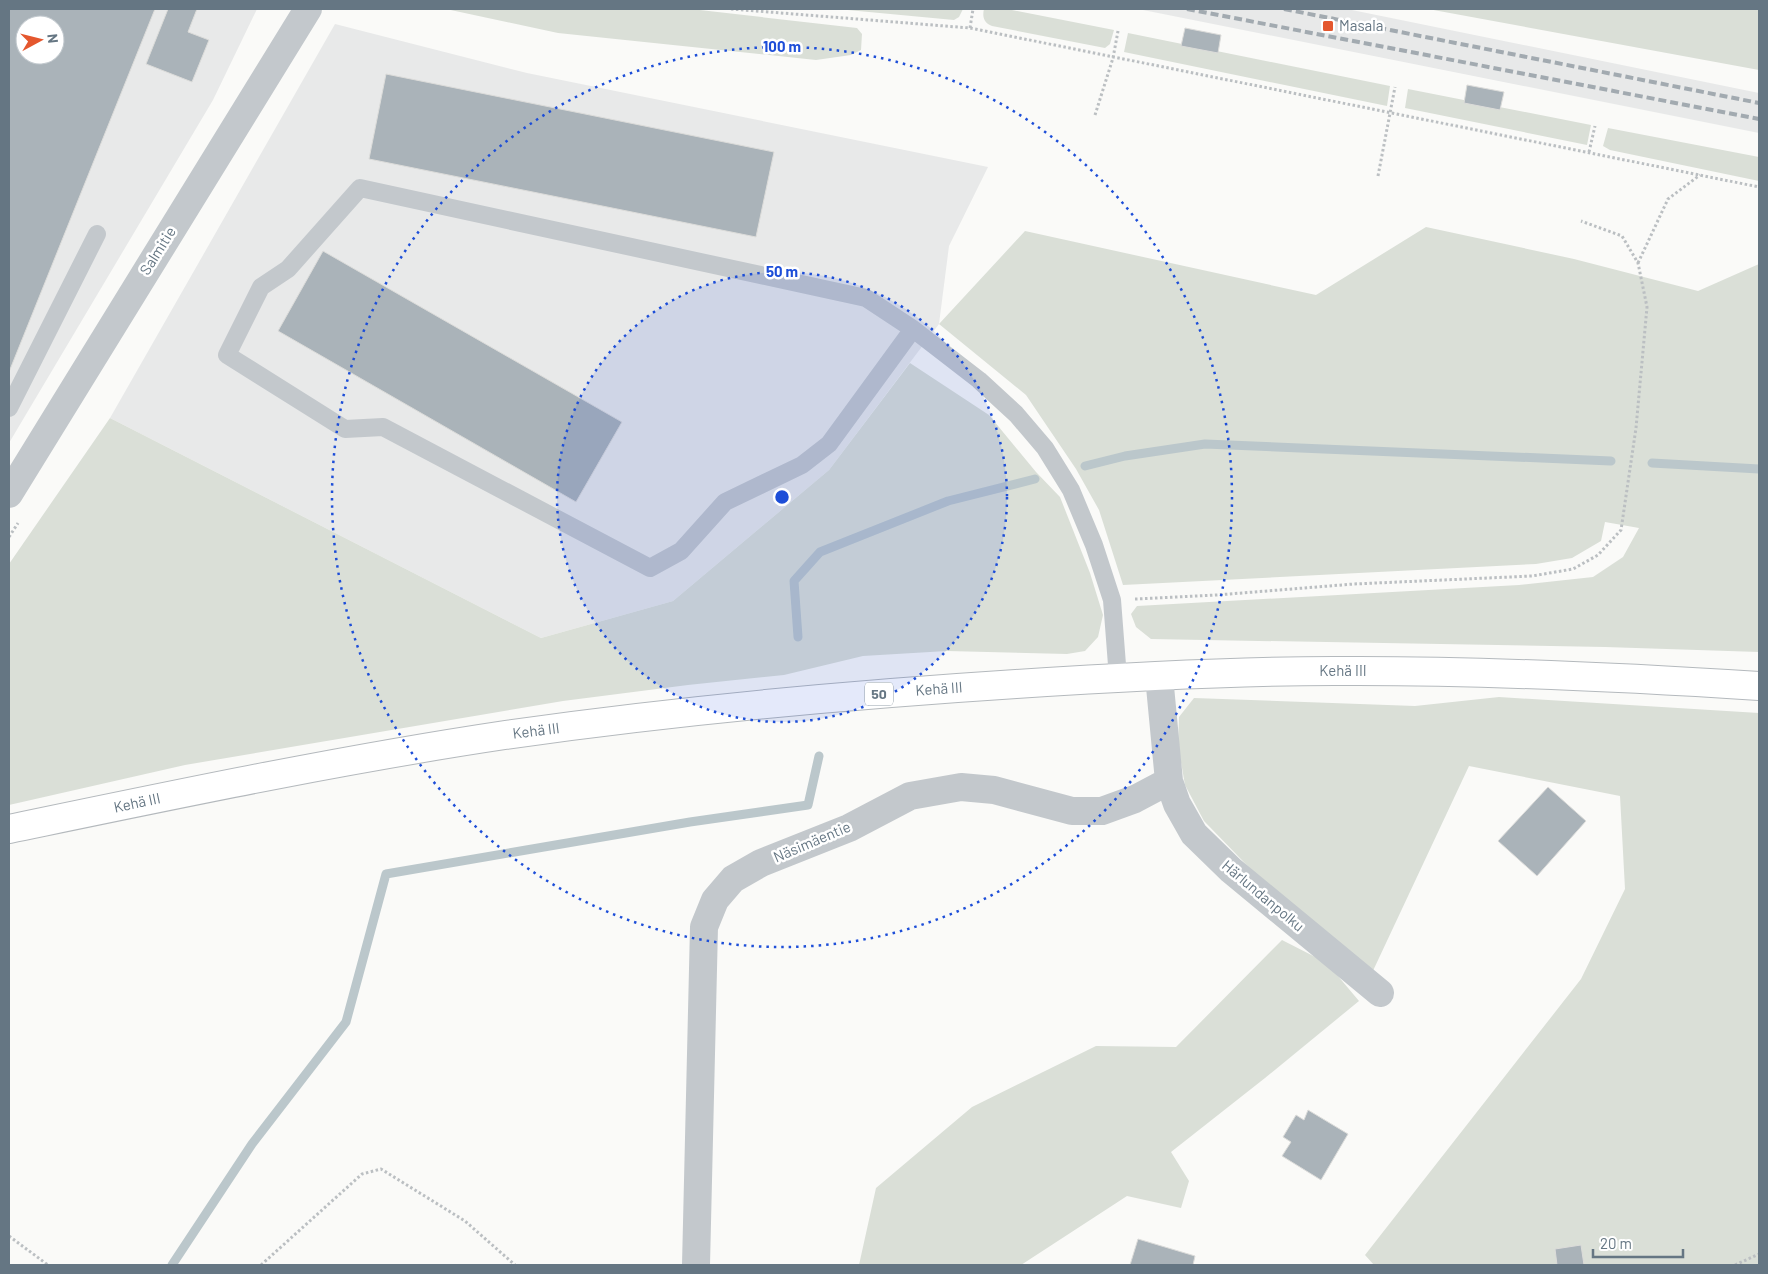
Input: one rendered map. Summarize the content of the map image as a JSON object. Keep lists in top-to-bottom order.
{
  "streets": {
    "highway": ["Kehä III", "50"],
    "street": ["Salmitie", "Näsimäentie", "Härlundanpolku"]
  },
  "crossings": [
    ["Näsimäentie", "Härlundanpolku"]
  ],
  "places": {
    "transit": ["Masala"]
  },
  "scale_bar": "20 m",
  "north": "right",
  "rings": ["100 m", "50 m"]
}
